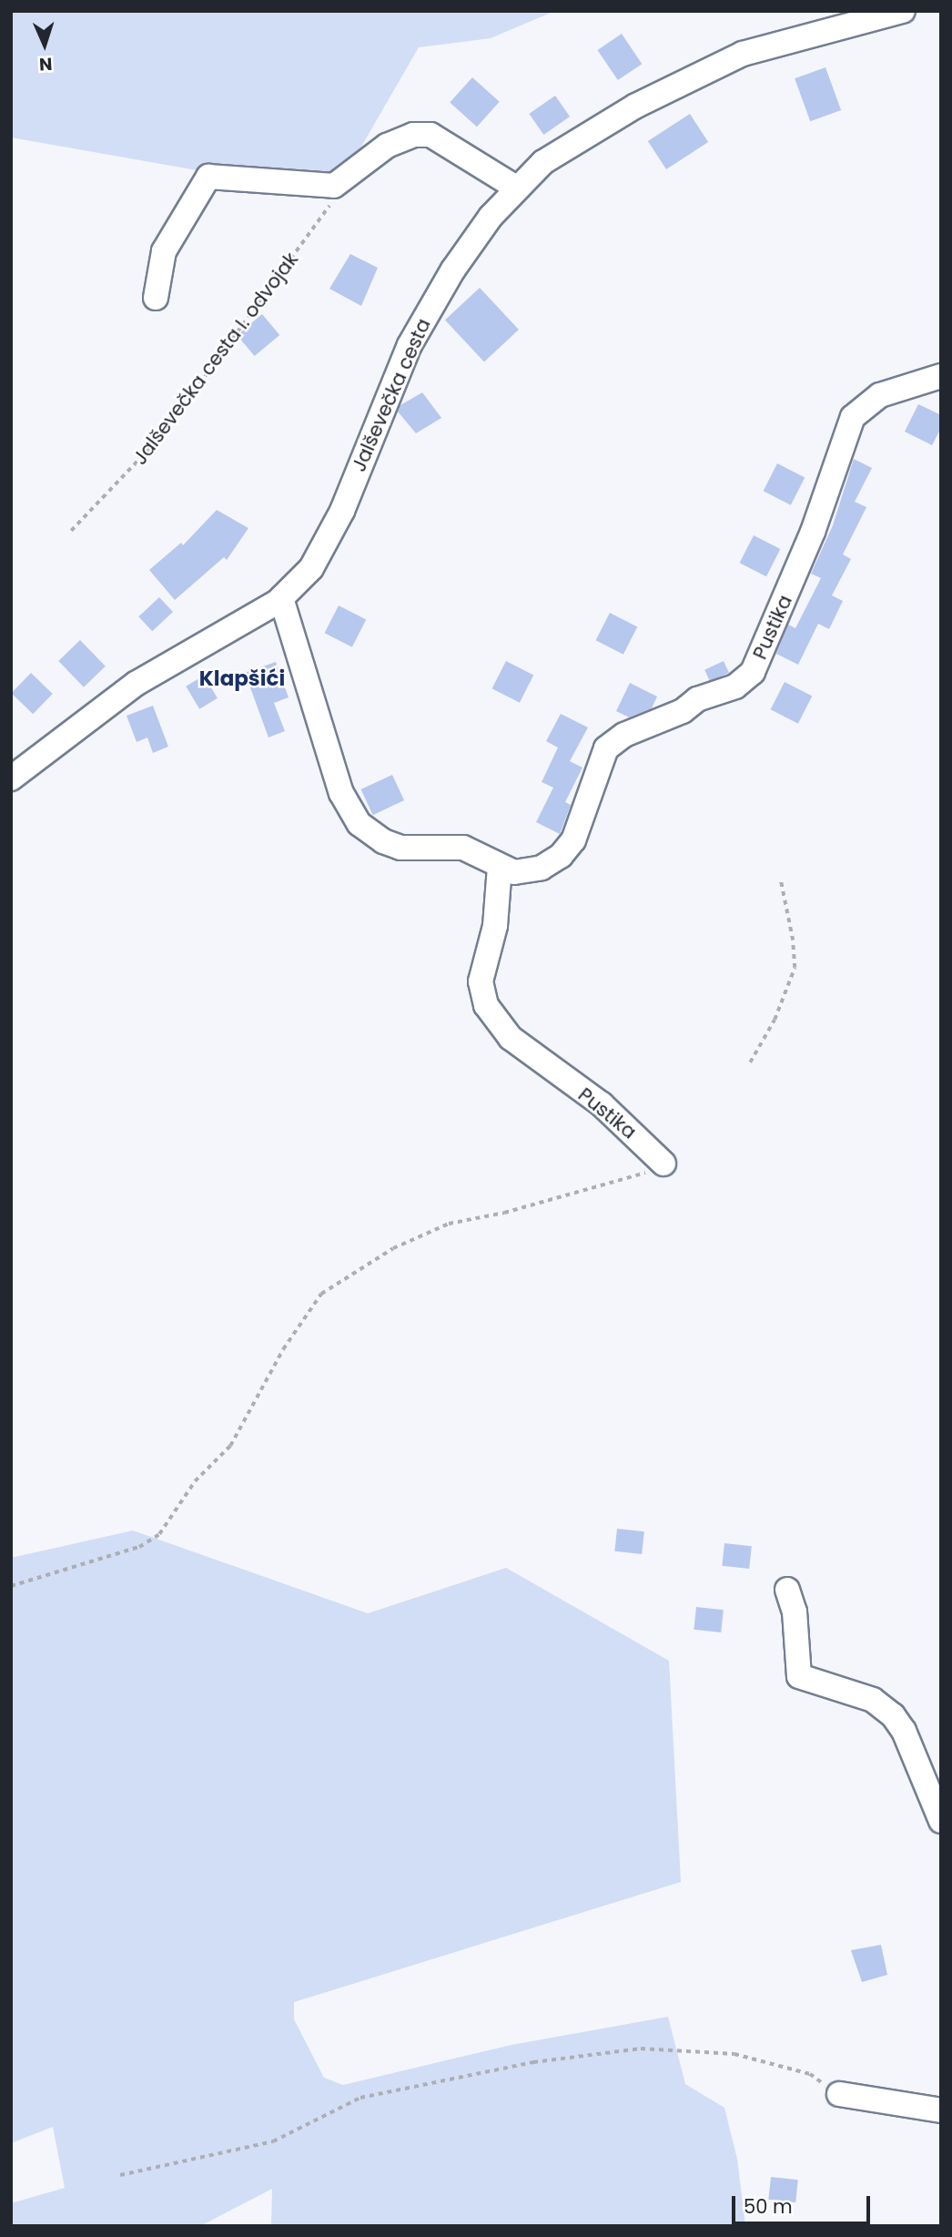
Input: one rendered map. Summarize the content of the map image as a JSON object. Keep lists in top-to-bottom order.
{
  "streets": {
    "street": ["Jalševečka cesta", "Pustika"],
    "path": ["Jalševečka cesta I. odvojak"]
  },
  "crossings": [
    ["Jalševečka cesta", "Pustika"]
  ],
  "districts": ["Klapšići"],
  "scale_bar": "50 m",
  "north": "bottom"
}
